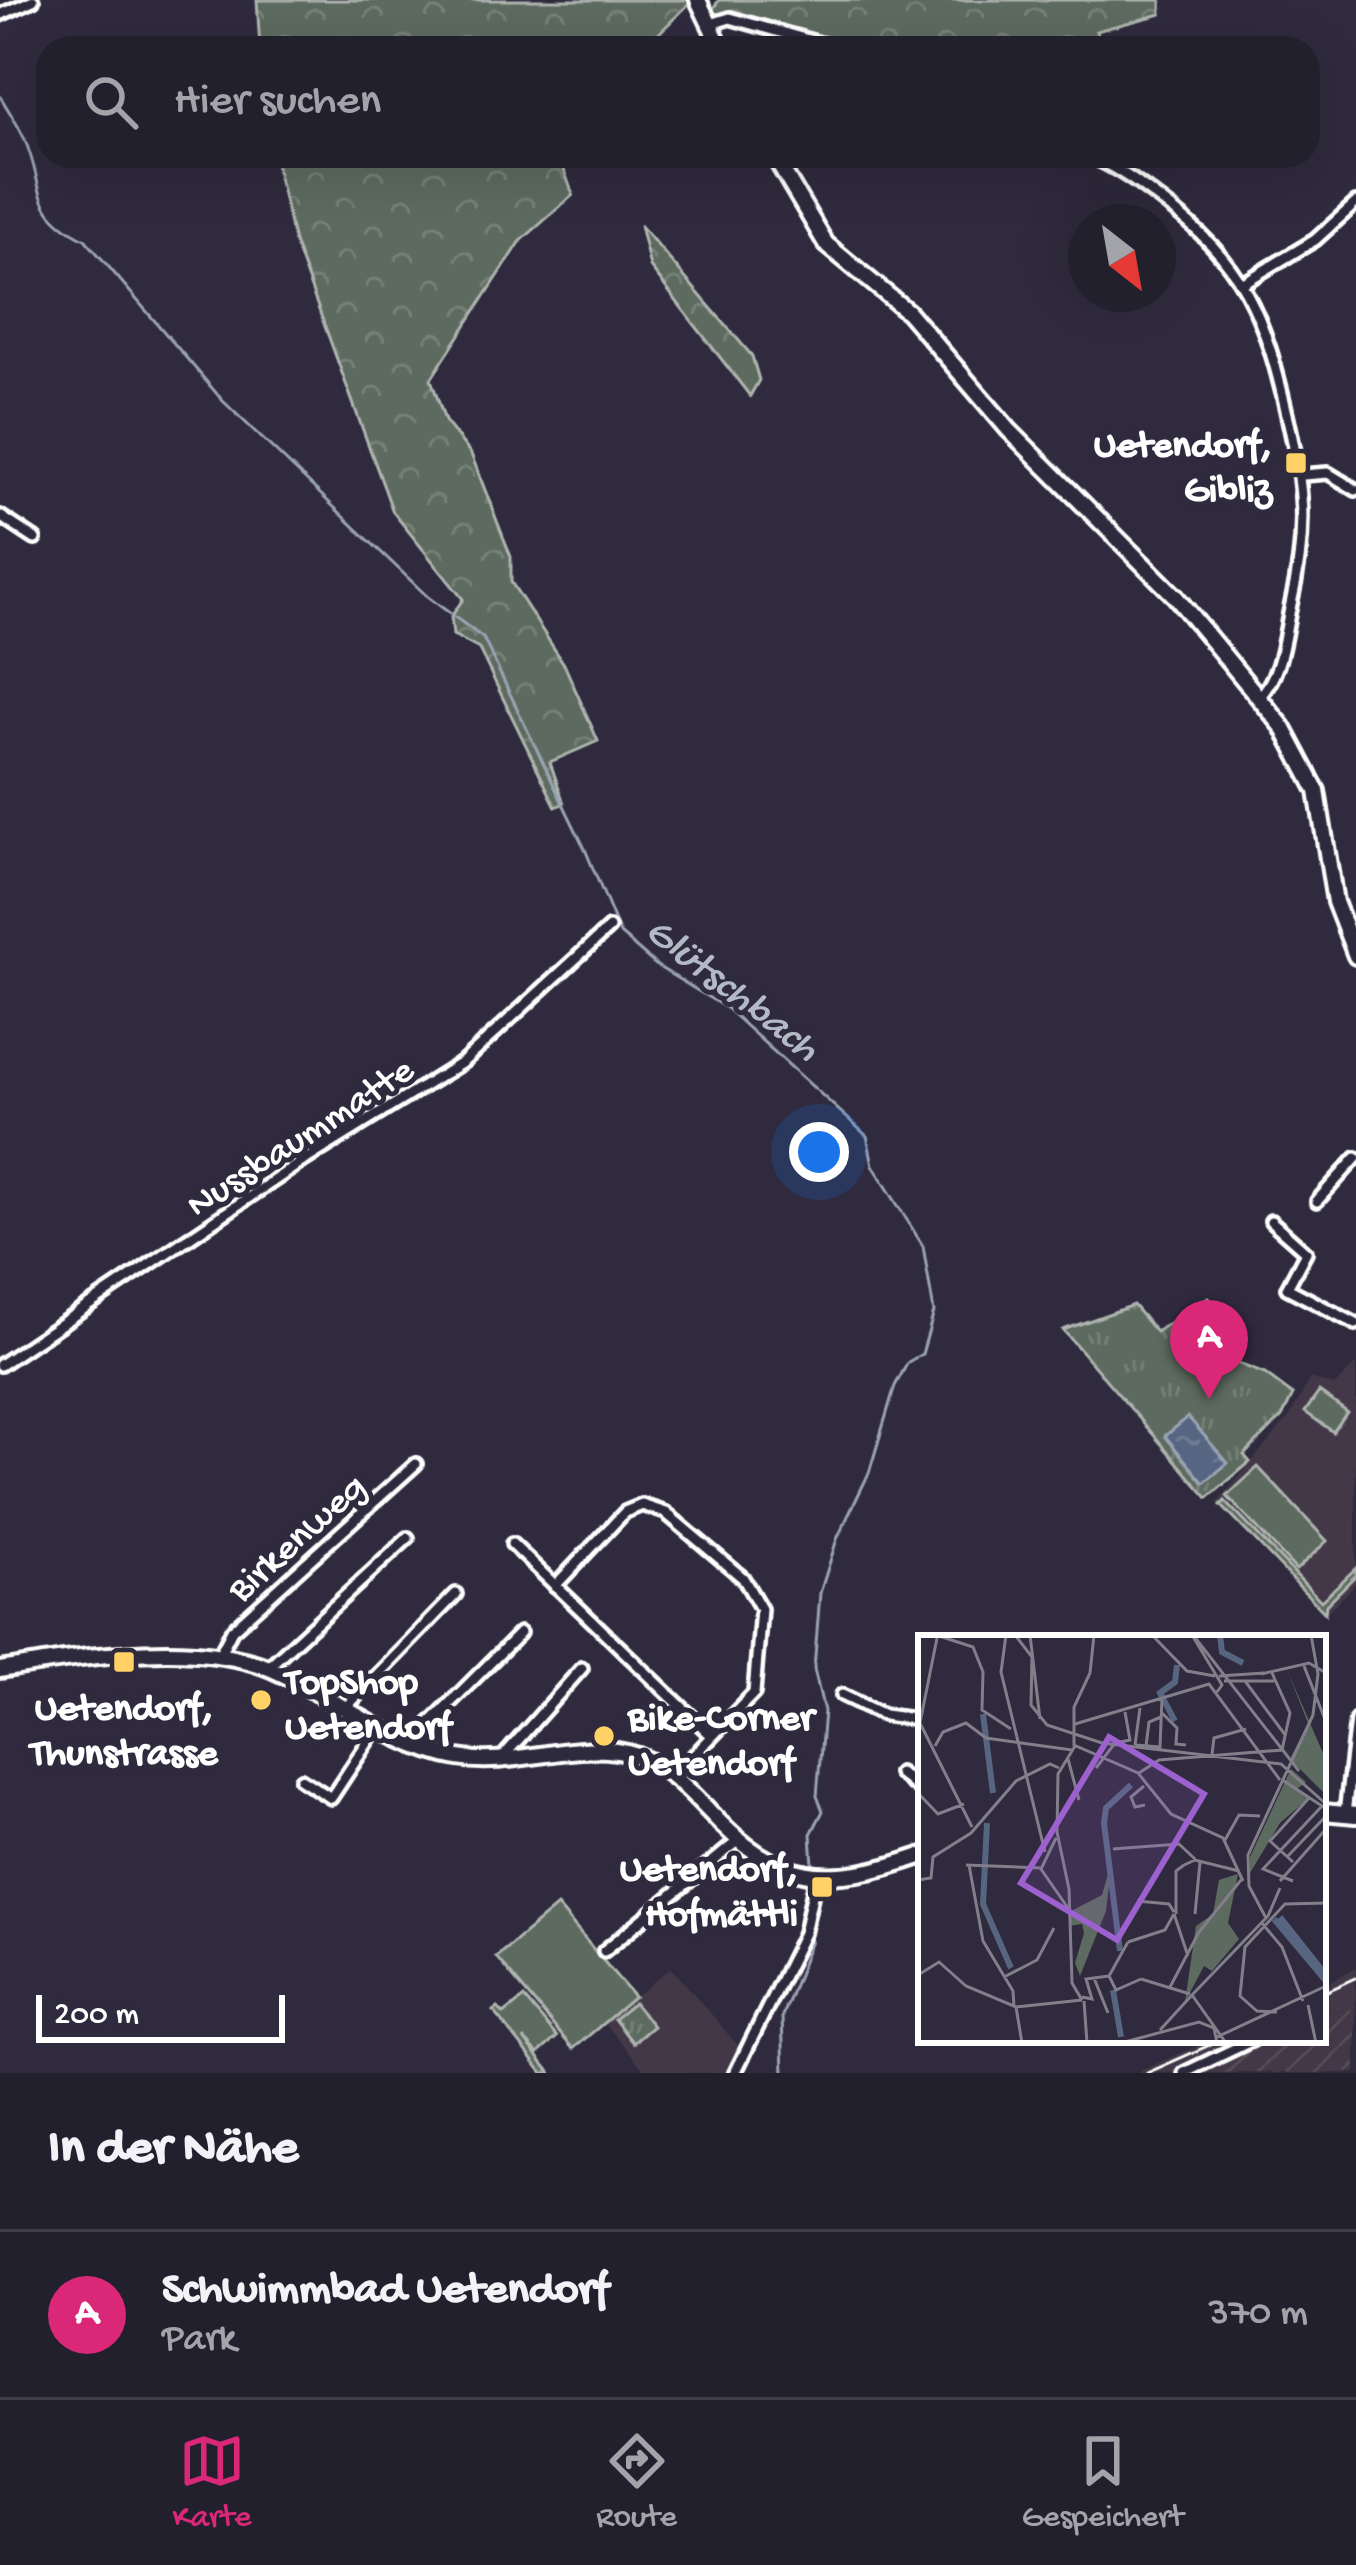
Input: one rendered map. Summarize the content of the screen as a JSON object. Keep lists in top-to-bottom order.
{
  "streets": {
    "street": ["Nussbaummatte", "Birkenweg"]
  },
  "water": ["Glütschbach"],
  "places": {
    "transit": ["Uetendorf, Gibliz", "Uetendorf, Thunstrasse", "Uetendorf, Hofmättli"],
    "other": ["TopShop Uetendorf", "Bike-Corner Uetendorf"]
  },
  "scale_bar": "200 m",
  "north": "bottom right",
  "page": {
    "search": "Hier suchen",
    "pins": "A",
    "scale": "200 m",
    "heading": "In der Nähe",
    "list": [
      {
        "mark": "A",
        "name": "Schwimmbad Uetendorf",
        "note": "Park",
        "value": "370 m"
      }
    ],
    "nav": ["Karte", "Route", "Gespeichert"]
  }
}
